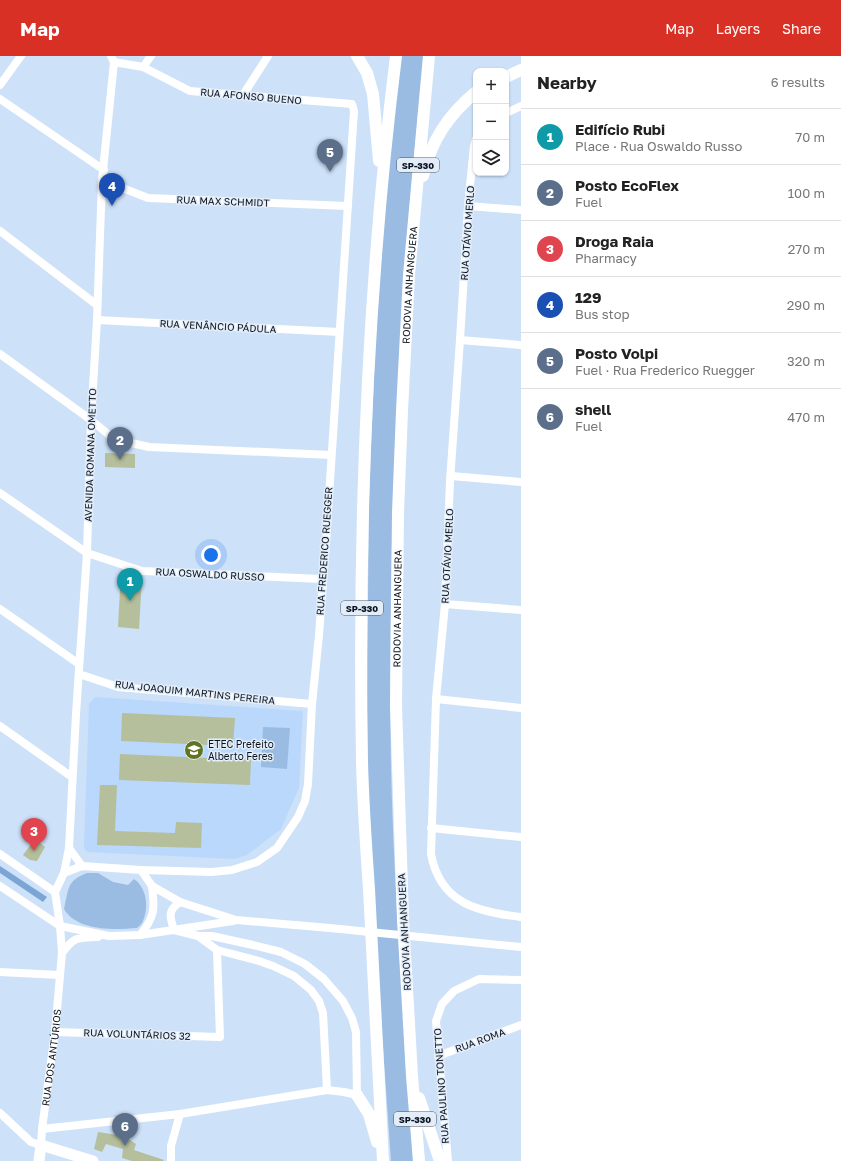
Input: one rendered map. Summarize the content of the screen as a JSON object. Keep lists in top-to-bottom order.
{
  "streets": {
    "highway": ["SP-330", "RODOVIA ANHANGUERA"],
    "main road": ["RUA DOS ANTÚRIOS"],
    "street": [
      "RUA AFONSO BUENO",
      "RUA MAX SCHMIDT",
      "RUA OTÁVIO MERLO",
      "RUA VENÂNCIO PÁDULA",
      "AVENIDA ROMANA OMETTO",
      "RUA FREDERICO RUEGGER",
      "RUA OSWALDO RUSSO",
      "RUA JOAQUIM MARTINS PEREIRA",
      "RUA VOLUNTÁRIOS 32",
      "RUA ROMA",
      "RUA PAULINO TONETTO"
    ]
  },
  "crossings": [
    ["RUA AFONSO BUENO", "AVENIDA ROMANA OMETTO"],
    ["RUA AFONSO BUENO", "RUA FREDERICO RUEGGER"],
    ["RUA MAX SCHMIDT", "AVENIDA ROMANA OMETTO"],
    ["RUA MAX SCHMIDT", "RUA FREDERICO RUEGGER"],
    ["RUA VENÂNCIO PÁDULA", "AVENIDA ROMANA OMETTO"],
    ["RUA VENÂNCIO PÁDULA", "RUA FREDERICO RUEGGER"],
    ["AVENIDA ROMANA OMETTO", "RUA FREDERICO RUEGGER"],
    ["AVENIDA ROMANA OMETTO", "RUA OSWALDO RUSSO"],
    ["AVENIDA ROMANA OMETTO", "RUA JOAQUIM MARTINS PEREIRA"],
    ["AVENIDA ROMANA OMETTO", "RUA DOS ANTÚRIOS"],
    ["RUA FREDERICO RUEGGER", "RUA OSWALDO RUSSO"],
    ["RUA FREDERICO RUEGGER", "RUA JOAQUIM MARTINS PEREIRA"],
    ["RUA FREDERICO RUEGGER", "RUA DOS ANTÚRIOS"],
    ["RUA VOLUNTÁRIOS 32", "RUA DOS ANTÚRIOS"],
    ["RUA ROMA", "RUA PAULINO TONETTO"]
  ],
  "places": {
    "school or university": ["ETEC Prefeito Alberto Feres"]
  },
  "page": {
    "header": "Map",
    "nav": ["Map", "Layers", "Share"],
    "heading": ["Nearby", "6 results"],
    "map_buttons": ["+", "−"],
    "list": [
      {
        "mark": "1",
        "name": "Edifício Rubi",
        "note": "Place · Rua Oswaldo Russo",
        "value": "70 m"
      },
      {
        "mark": "2",
        "name": "Posto EcoFlex",
        "note": "Fuel",
        "value": "100 m"
      },
      {
        "mark": "3",
        "name": "Droga Raia",
        "note": "Pharmacy",
        "value": "270 m"
      },
      {
        "mark": "4",
        "name": "129",
        "note": "Bus stop",
        "value": "290 m"
      },
      {
        "mark": "5",
        "name": "Posto Volpi",
        "note": "Fuel · Rua Frederico Ruegger",
        "value": "320 m"
      },
      {
        "mark": "6",
        "name": "shell",
        "note": "Fuel",
        "value": "470 m"
      }
    ],
    "pins": [
      "5",
      "4",
      "2",
      "1",
      "3",
      "6"
    ]
  }
}
